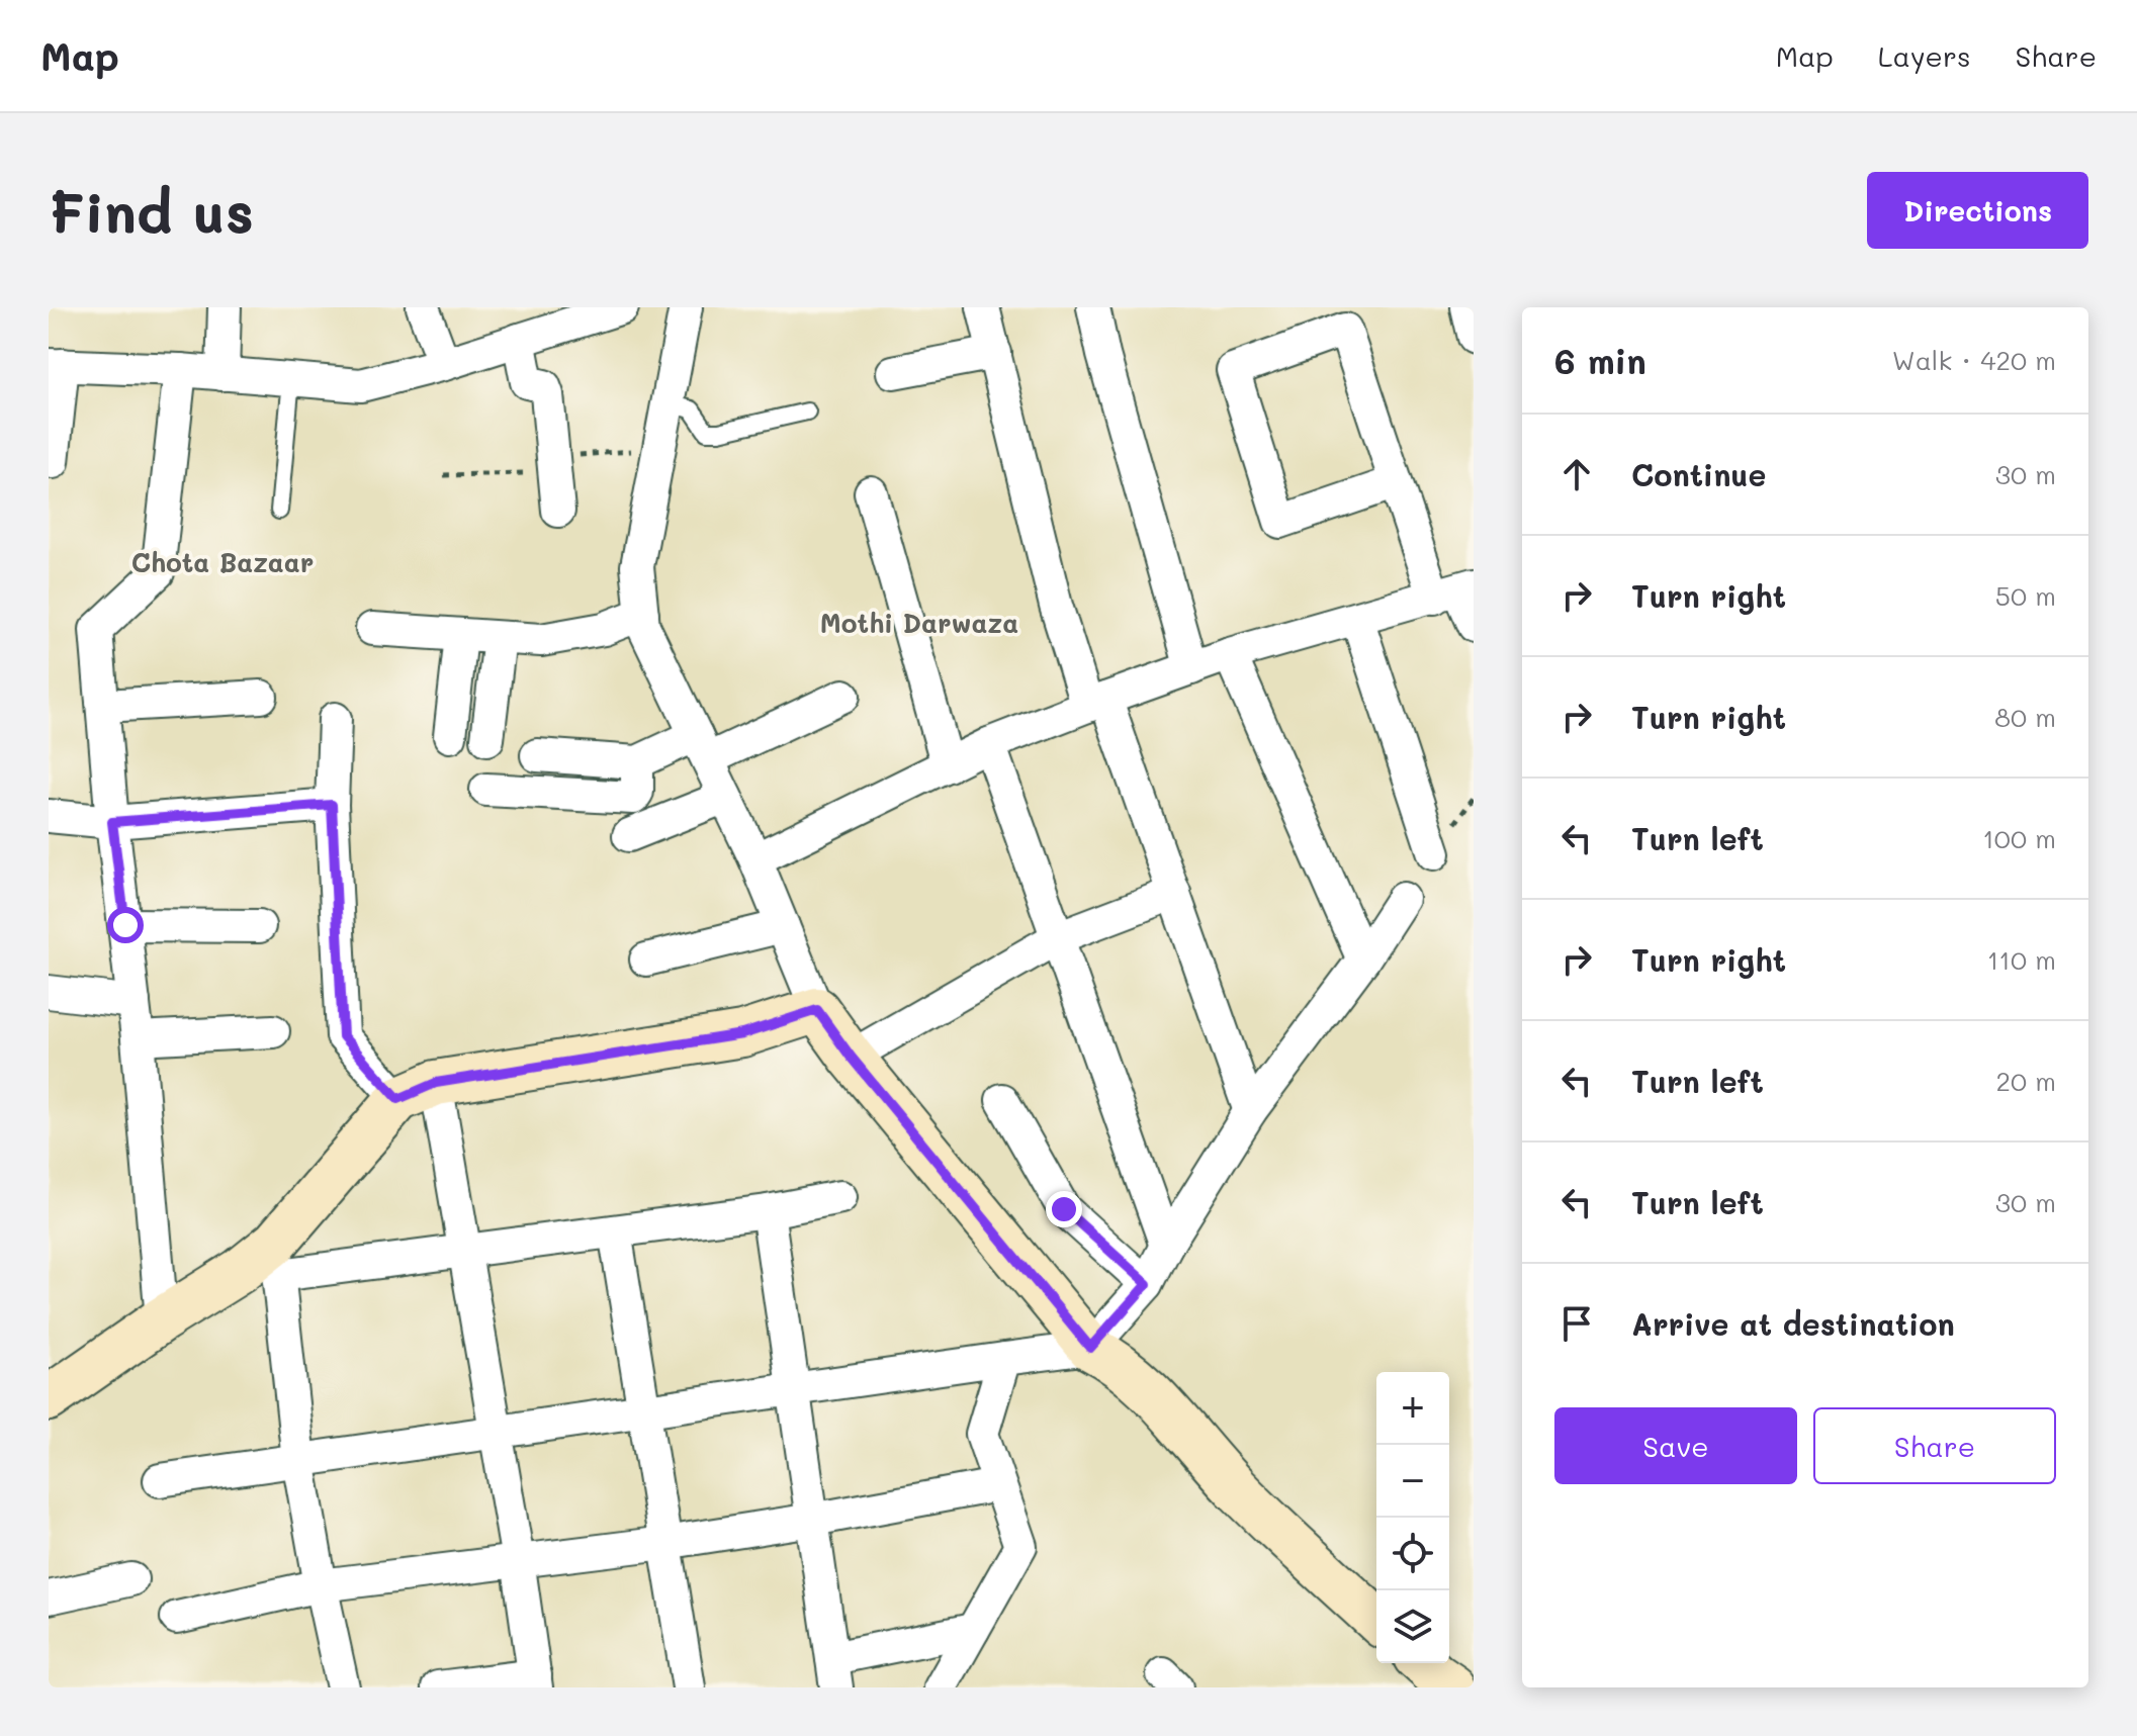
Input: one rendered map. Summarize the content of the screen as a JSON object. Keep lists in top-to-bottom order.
{
  "districts": ["Chota Bazaar", "Mothi Darwaza"],
  "page": {
    "header": "Map",
    "nav": ["Map", "Layers", "Share"],
    "buttons": [
      "Directions",
      ["Save", "Share"]
    ],
    "title": "Find us",
    "heading": ["6 min", "Walk · 420 m"],
    "list": [
      ["Continue", "30 m"],
      ["Turn right", "50 m"],
      ["Turn right", "80 m"],
      ["Turn left", "100 m"],
      ["Turn right", "110 m"],
      ["Turn left", "20 m"],
      ["Turn left", "30 m"],
      "Arrive at destination"
    ],
    "map_buttons": ["+", "−"]
  }
}
